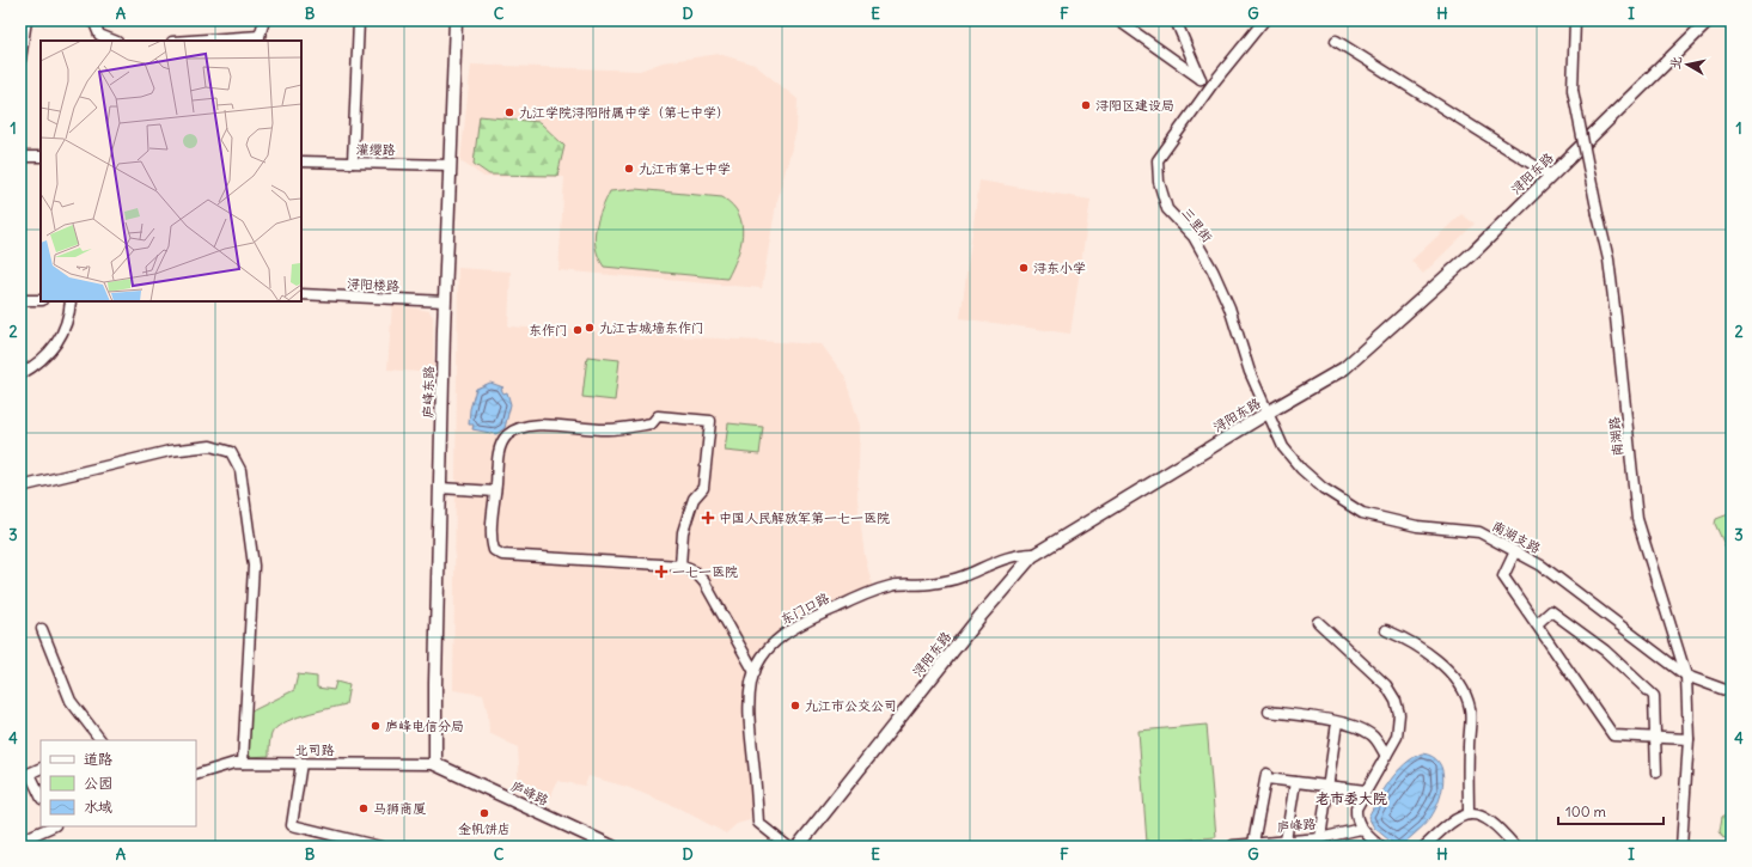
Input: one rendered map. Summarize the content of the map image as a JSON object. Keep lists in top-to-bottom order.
{
  "streets": {
    "main road": ["浔阳东路", "庐峰东路", "庐峰路"],
    "street": [
      "灌缨路",
      "三里街",
      "浔阳楼路",
      "南湖路",
      "南湖支路",
      "东门口路",
      "北司路"
    ]
  },
  "crossings": [
    ["灌缨路", "庐峰东路"],
    ["浔阳东路", "三里街"],
    ["浔阳东路", "南湖支路"],
    ["浔阳东路", "东门口路"],
    ["三里街", "南湖支路"],
    ["浔阳楼路", "庐峰东路"],
    ["庐峰东路", "北司路"],
    ["庐峰东路", "庐峰路"],
    ["南湖路", "南湖支路"],
    ["北司路", "庐峰路"]
  ],
  "districts": ["老市委大院"],
  "places": {
    "other": [
      "浔阳区建设局",
      "九江学院浔阳附属中学（第七中学）",
      "九江市第七中学",
      "浔东小学",
      "九江古城墙东作门",
      "东作门",
      "九江市公交公司",
      "庐峰电信分局",
      "马狮商厦",
      "金帆饼店"
    ],
    "health": ["中国人民解放军第一七一医院", "一七一医院"]
  },
  "legend": ["道路", "公园", "水域"],
  "scale_bar": "100 m",
  "north": "left",
  "grid": {
    "columns": [
      "A",
      "B",
      "C",
      "D",
      "E",
      "F",
      "G",
      "H",
      "I"
    ],
    "rows": [
      "1",
      "2",
      "3",
      "4"
    ]
  }
}
